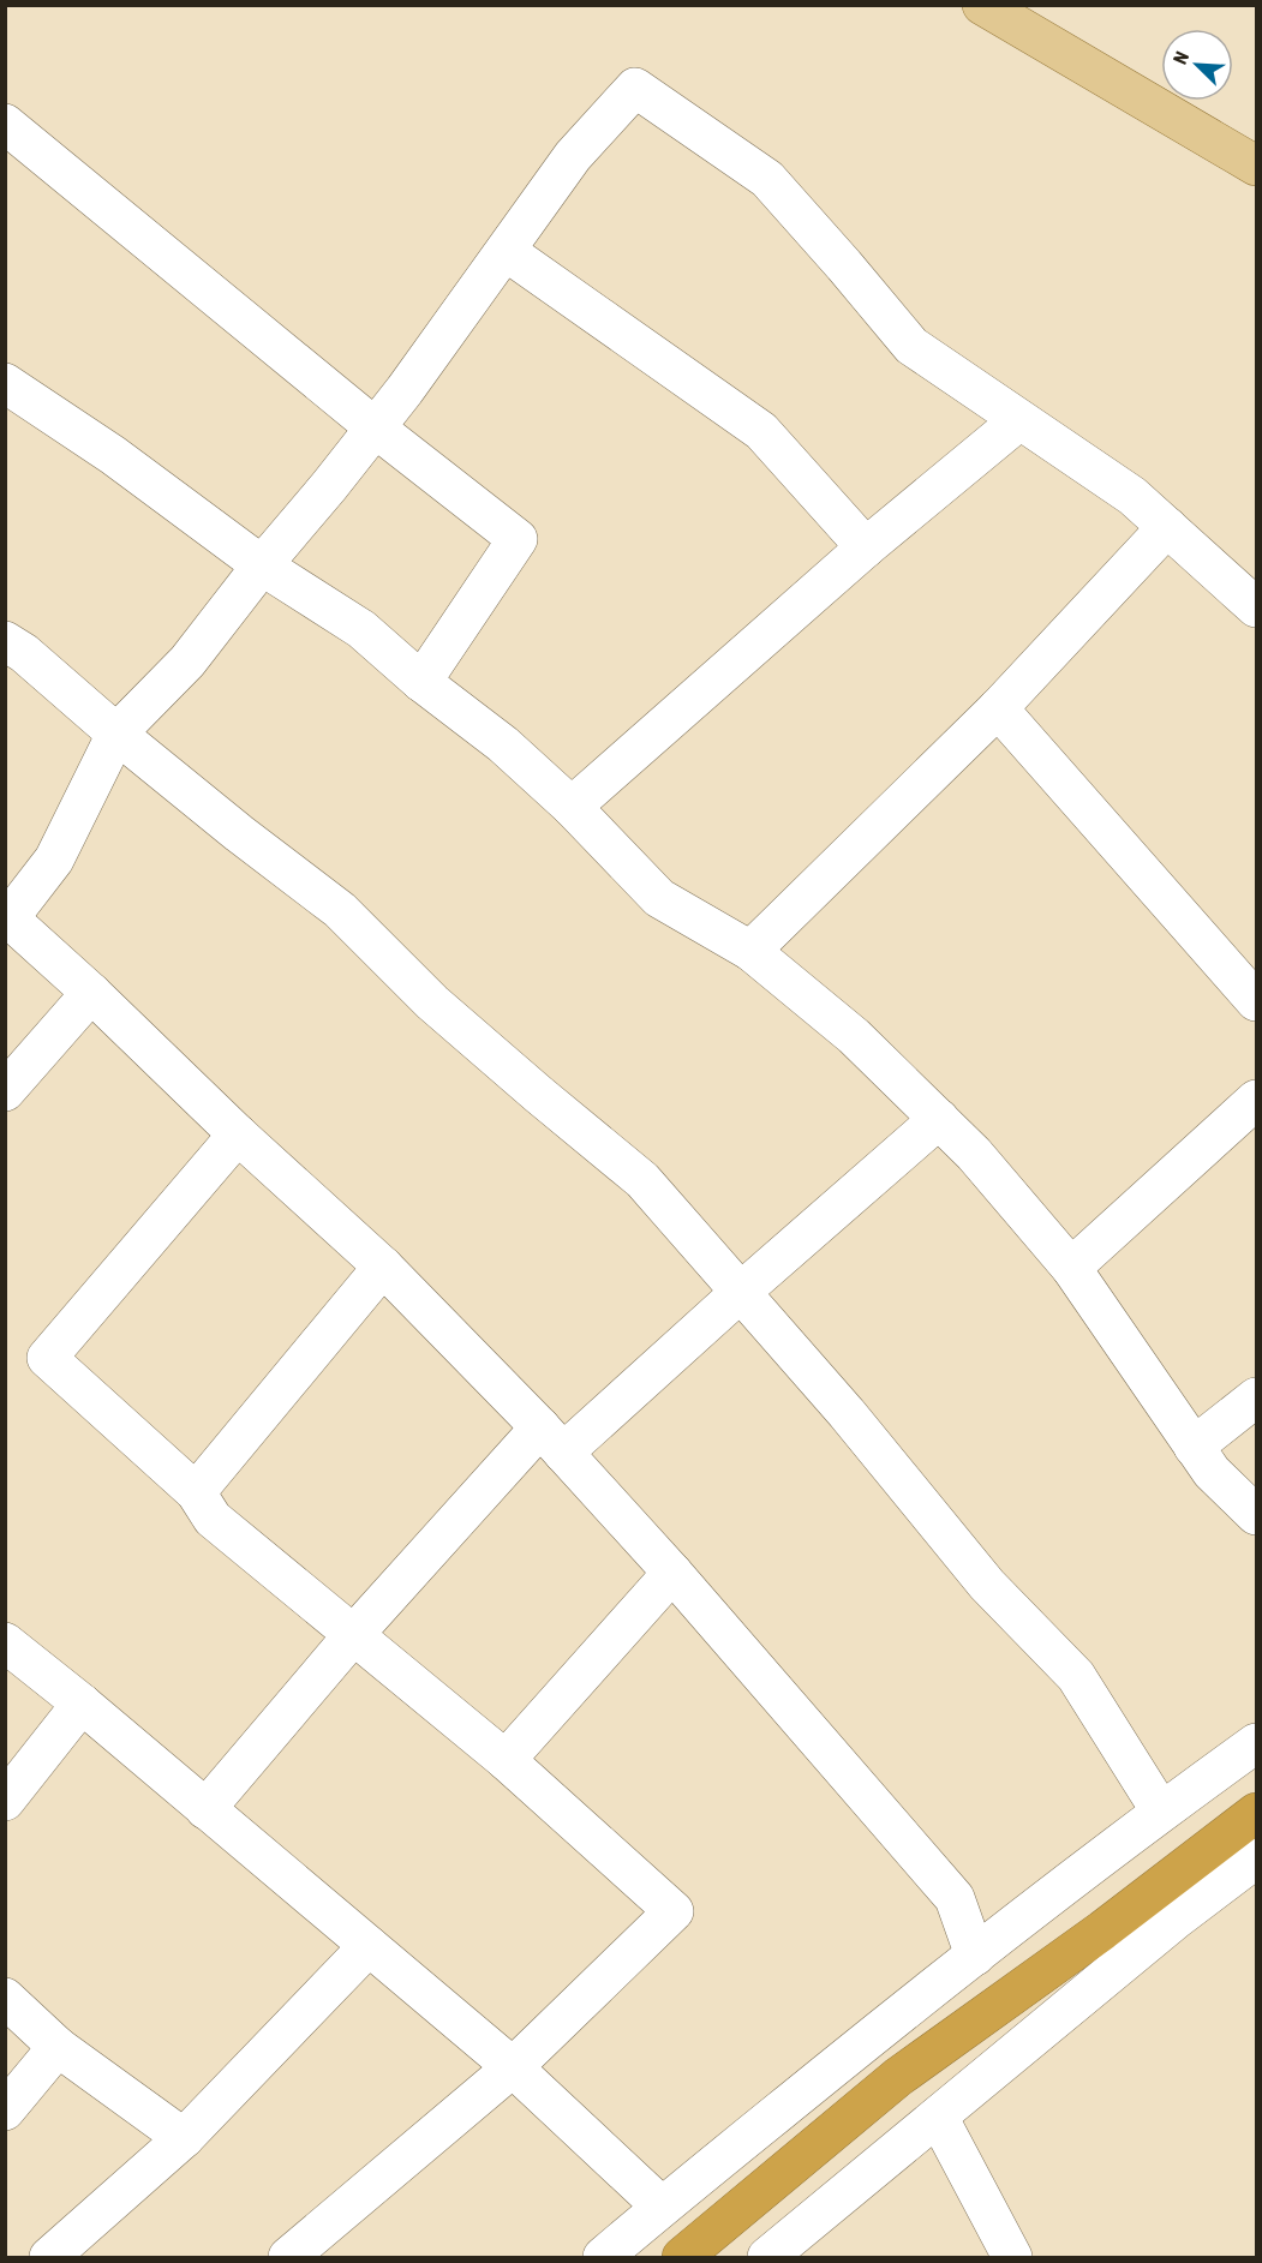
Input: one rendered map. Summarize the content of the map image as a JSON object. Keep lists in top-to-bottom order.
{
  "north": "top left"
}
